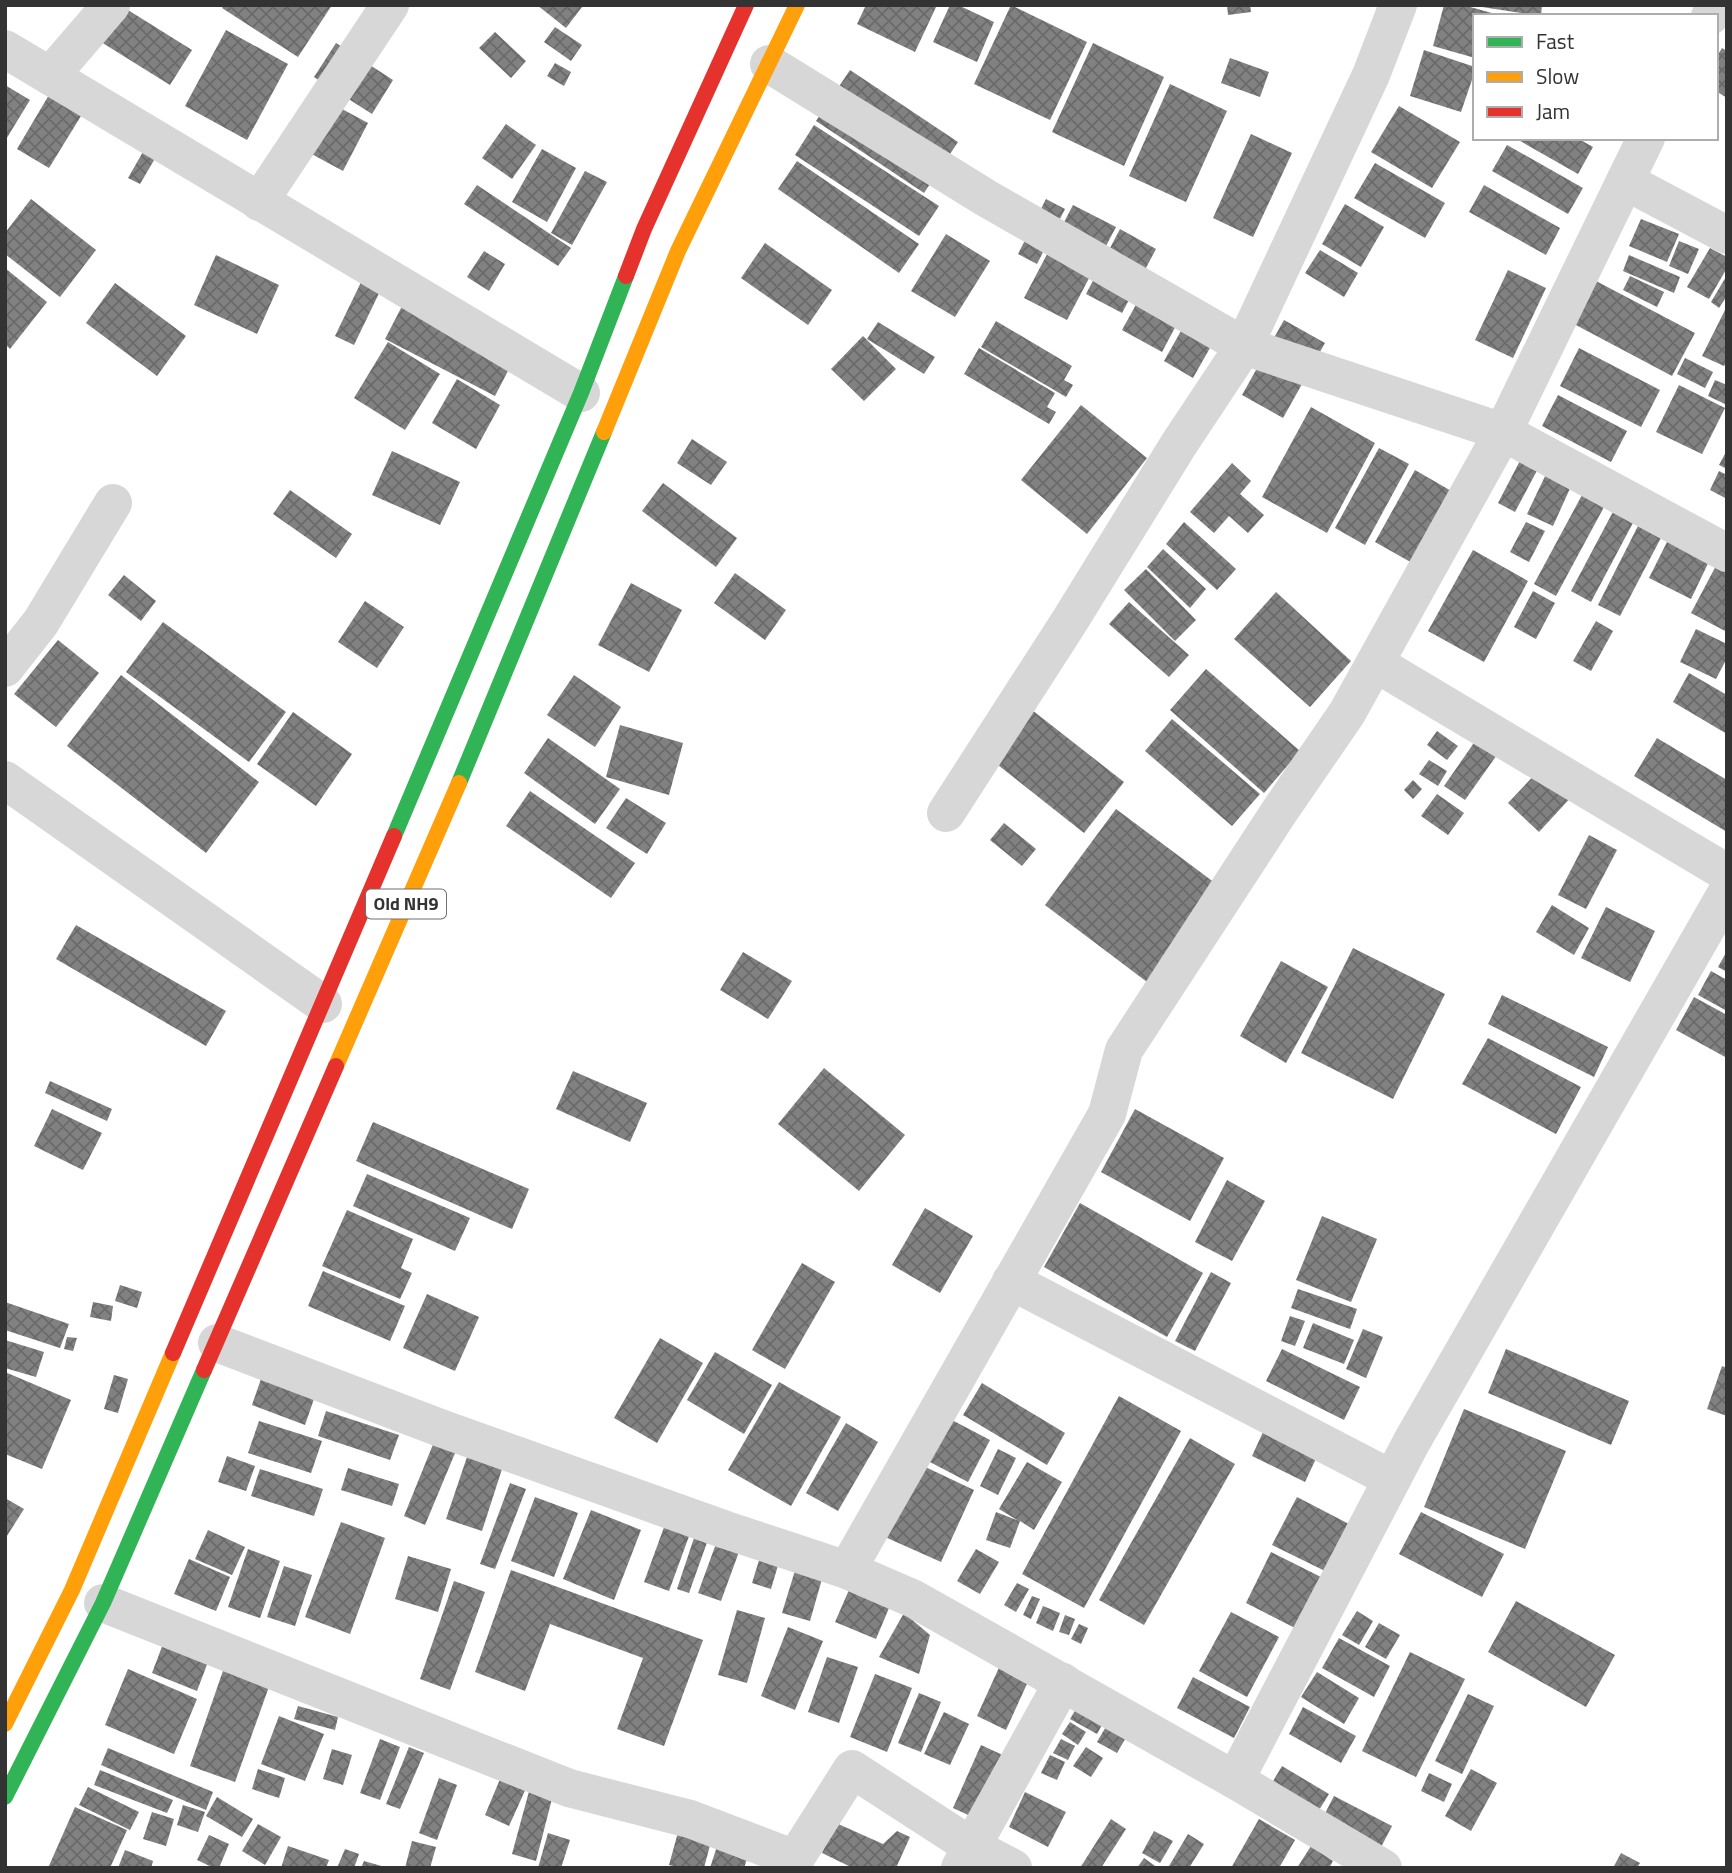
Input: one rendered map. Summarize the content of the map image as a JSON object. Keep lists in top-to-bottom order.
{
  "streets": {
    "main road": ["Old NH9"]
  },
  "legend": ["Fast", "Slow", "Jam"]
}
